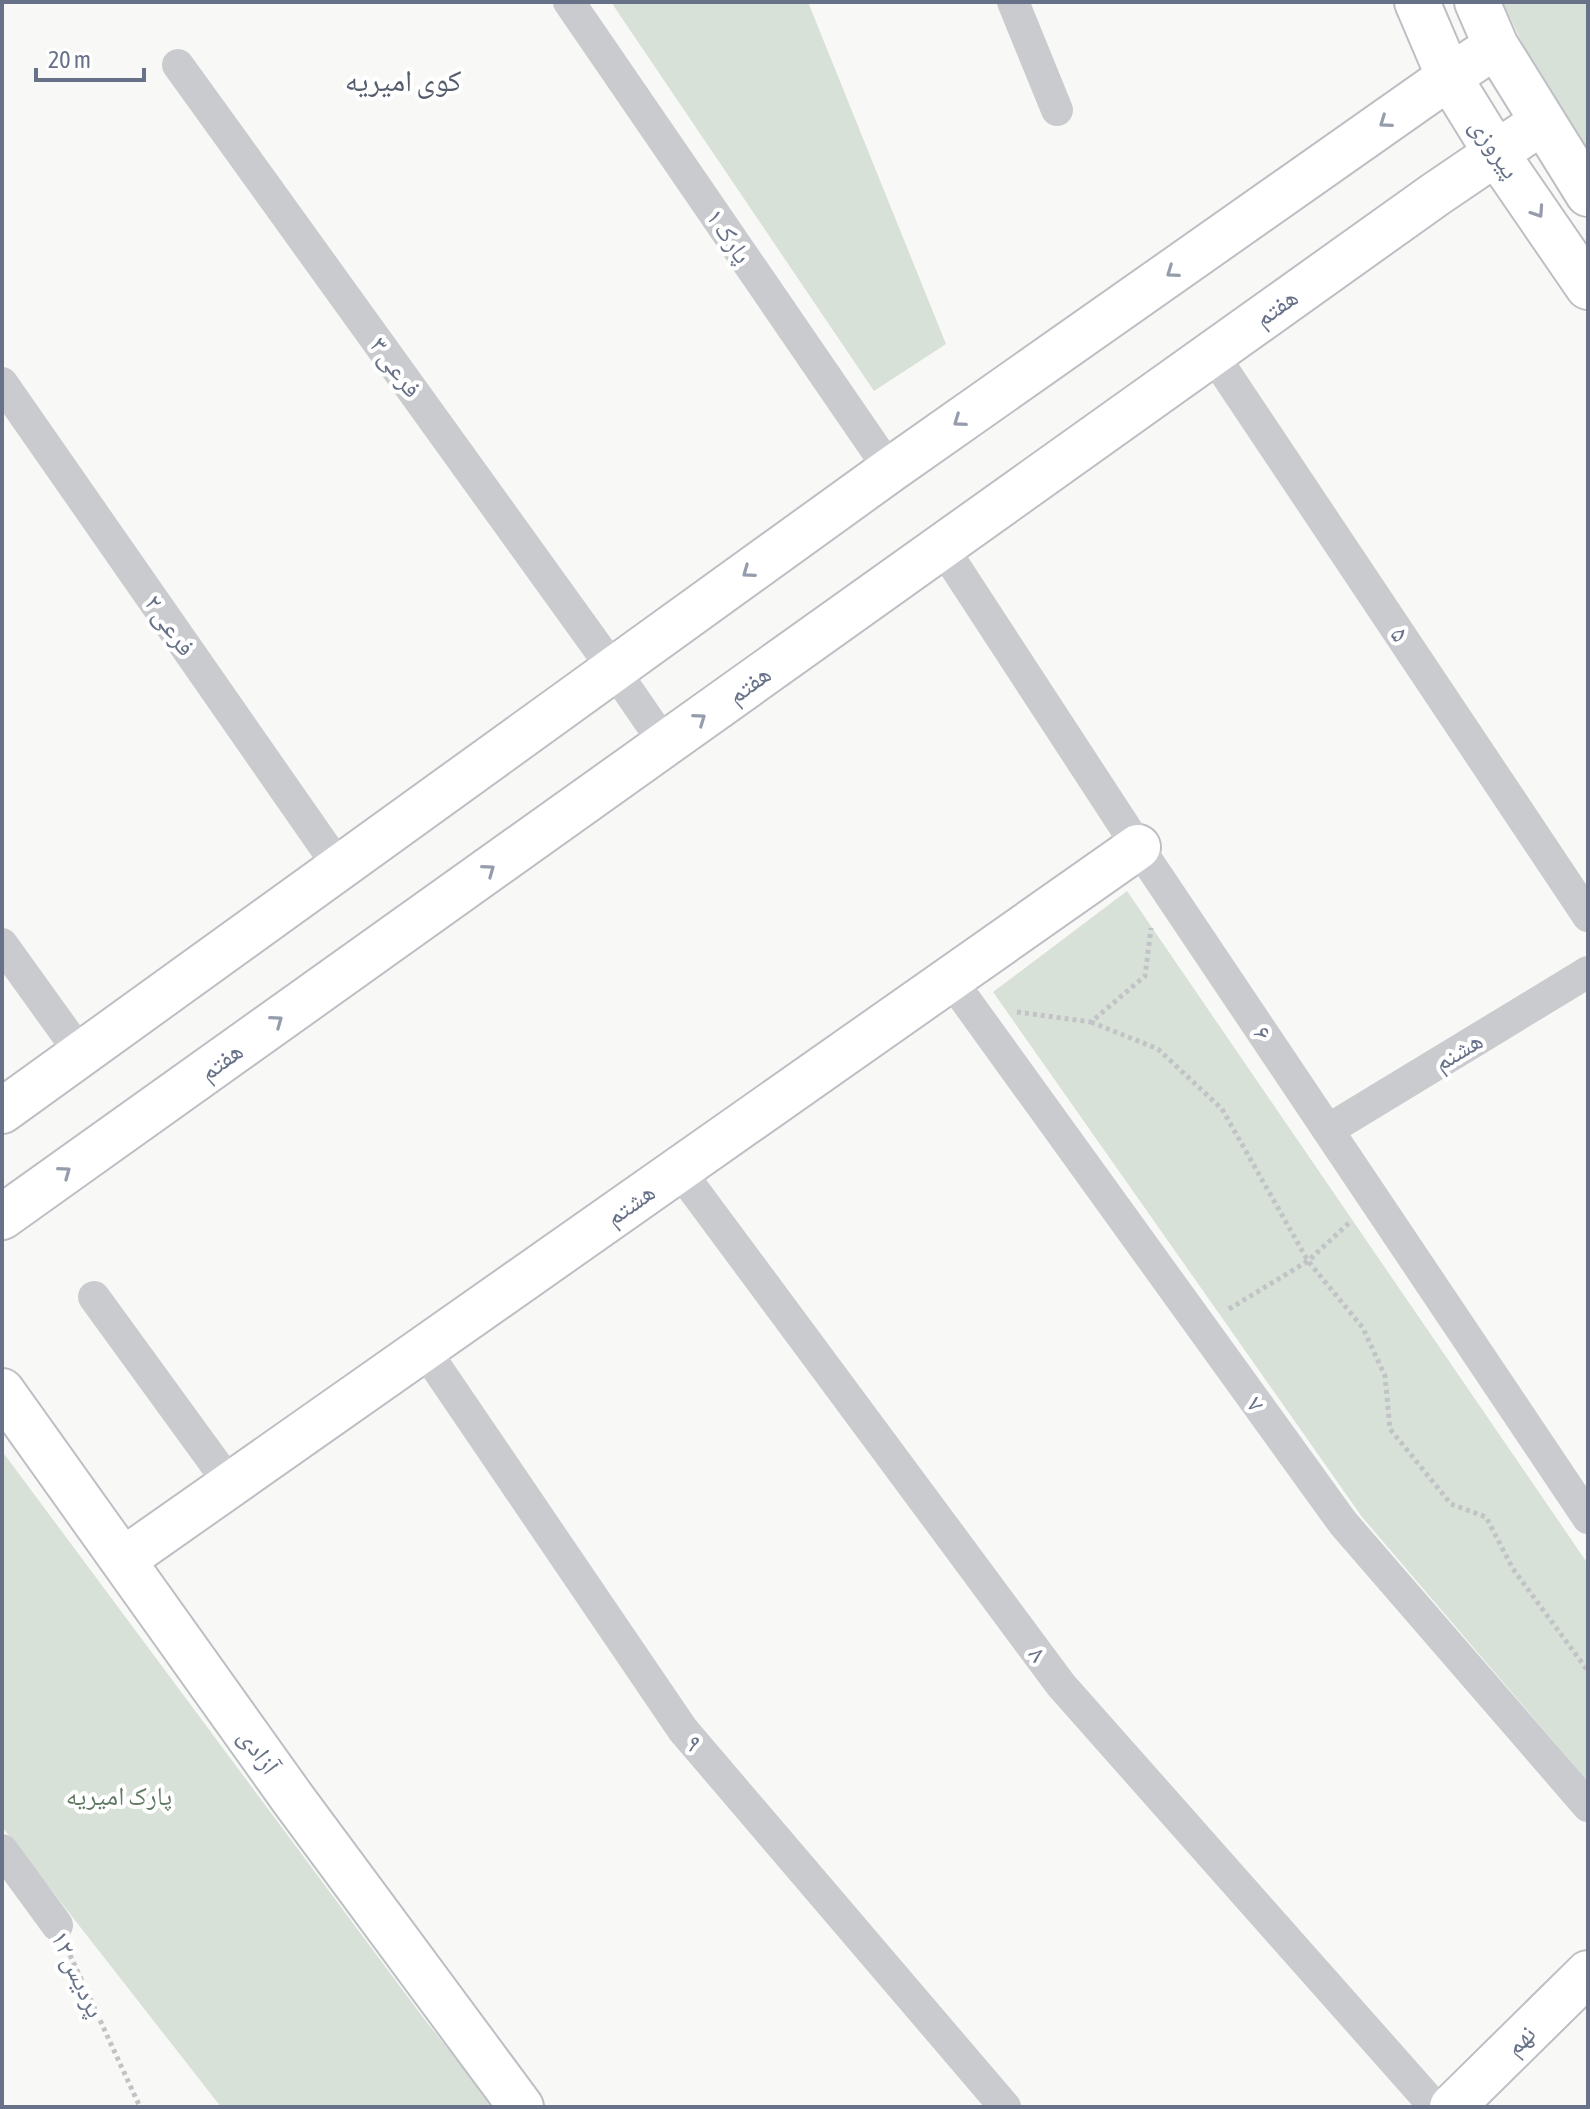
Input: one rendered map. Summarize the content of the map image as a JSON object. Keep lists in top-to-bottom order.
{
  "streets": {
    "street": [
      "پیروزی",
      "پارک ۱",
      "هفتم",
      "فرعی ۳",
      "فرعی ۲",
      "۵",
      "۶",
      "هشنم",
      "هشتم",
      "۷",
      "۸",
      "۹",
      "آزادی",
      "پردیس ۱۲",
      "نهم"
    ]
  },
  "crossings": [
    ["پیروزی", "هفتم"],
    ["هفتم", "فرعی ۳"],
    ["هفتم", "۵"],
    ["هفتم", "۶"],
    ["۶", "هشنم"],
    ["۶", "هشتم"],
    ["هشتم", "۷"],
    ["هشتم", "۸"],
    ["هشتم", "۹"],
    ["هشتم", "آزادی"]
  ],
  "districts": ["کوی امیریه"],
  "parks": ["پارک امیریه"],
  "scale_bar": "20 m"
}
